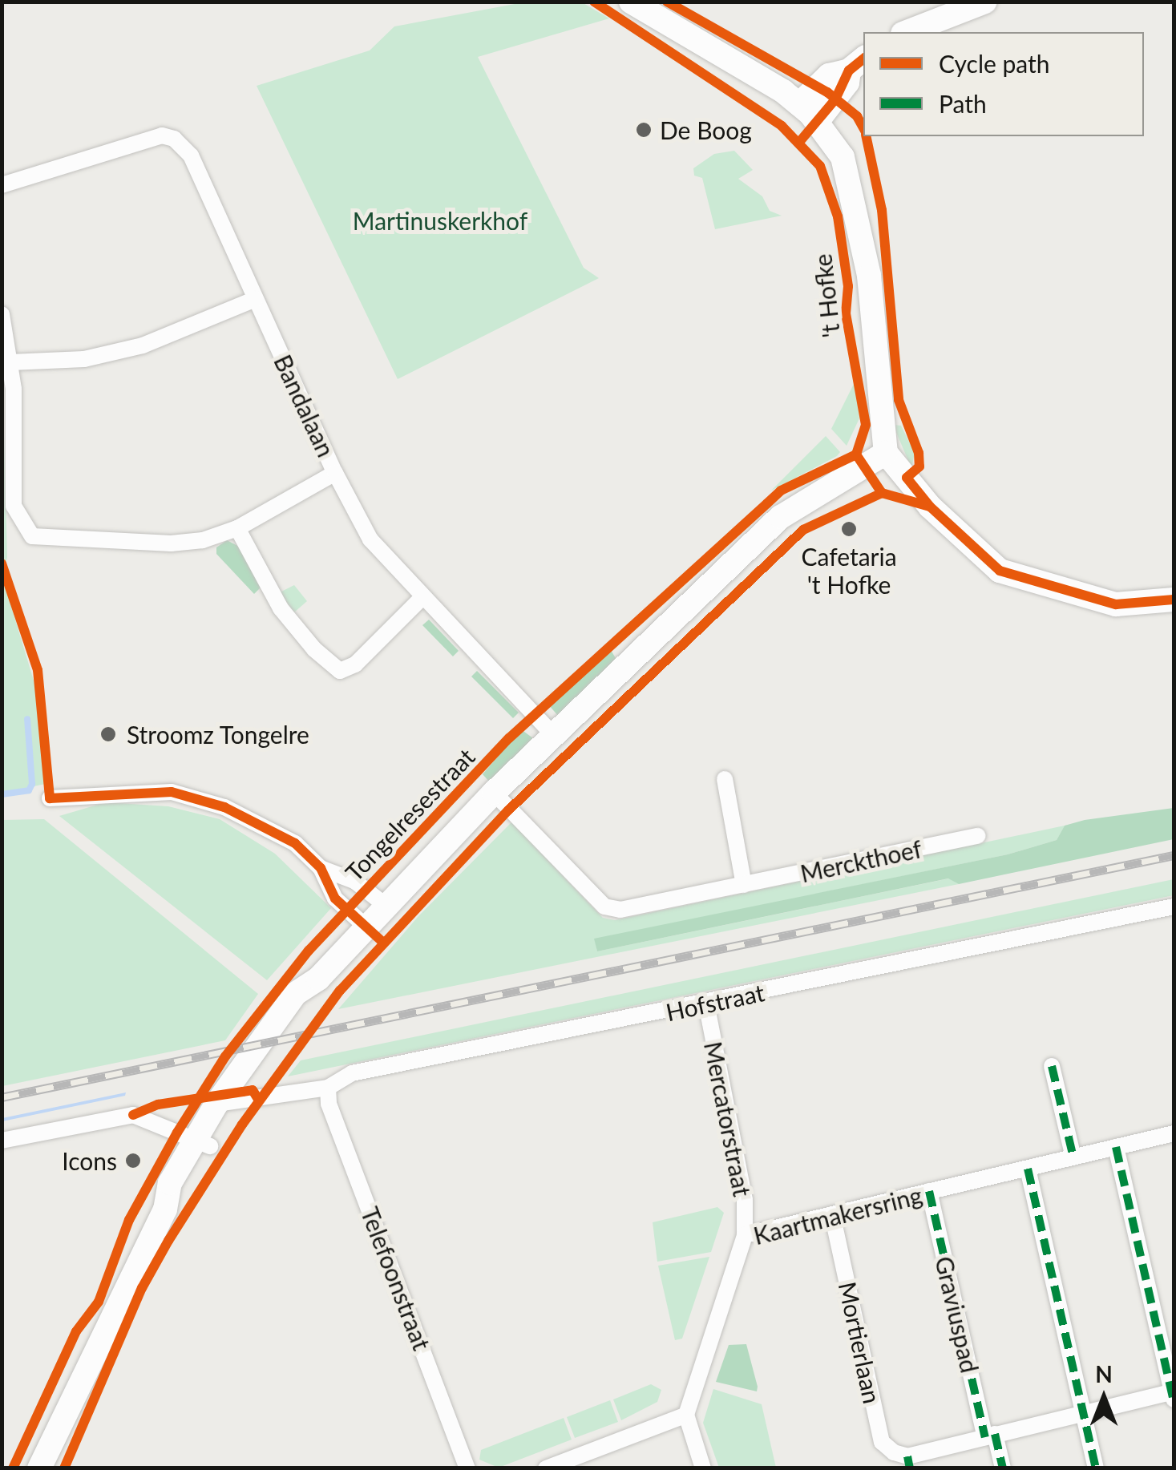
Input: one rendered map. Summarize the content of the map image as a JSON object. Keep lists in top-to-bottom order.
{
  "streets": {
    "main road": ["'t Hofke", "Tongelresestraat"],
    "street": [
      "Bandalaan",
      "Merckthoef",
      "Hofstraat",
      "Mercatorstraat",
      "Kaartmakersring",
      "Telefoonstraat",
      "Graviuspad",
      "Mortierlaan"
    ]
  },
  "crossings": [
    ["'t Hofke", "Tongelresestraat"],
    ["Tongelresestraat", "Merckthoef"],
    ["Tongelresestraat", "Hofstraat"],
    ["Hofstraat", "Mercatorstraat"],
    ["Hofstraat", "Telefoonstraat"],
    ["Mercatorstraat", "Kaartmakersring"],
    ["Kaartmakersring", "Graviuspad"],
    ["Kaartmakersring", "Mortierlaan"],
    ["Graviuspad", "Mortierlaan"]
  ],
  "parks": ["Martinuskerkhof"],
  "places": [
    "De Boog",
    "Cafetaria 't Hofke",
    "Stroomz Tongelre",
    "Icons"
  ],
  "legend": ["Cycle path", "Path"],
  "north": "top"
}
